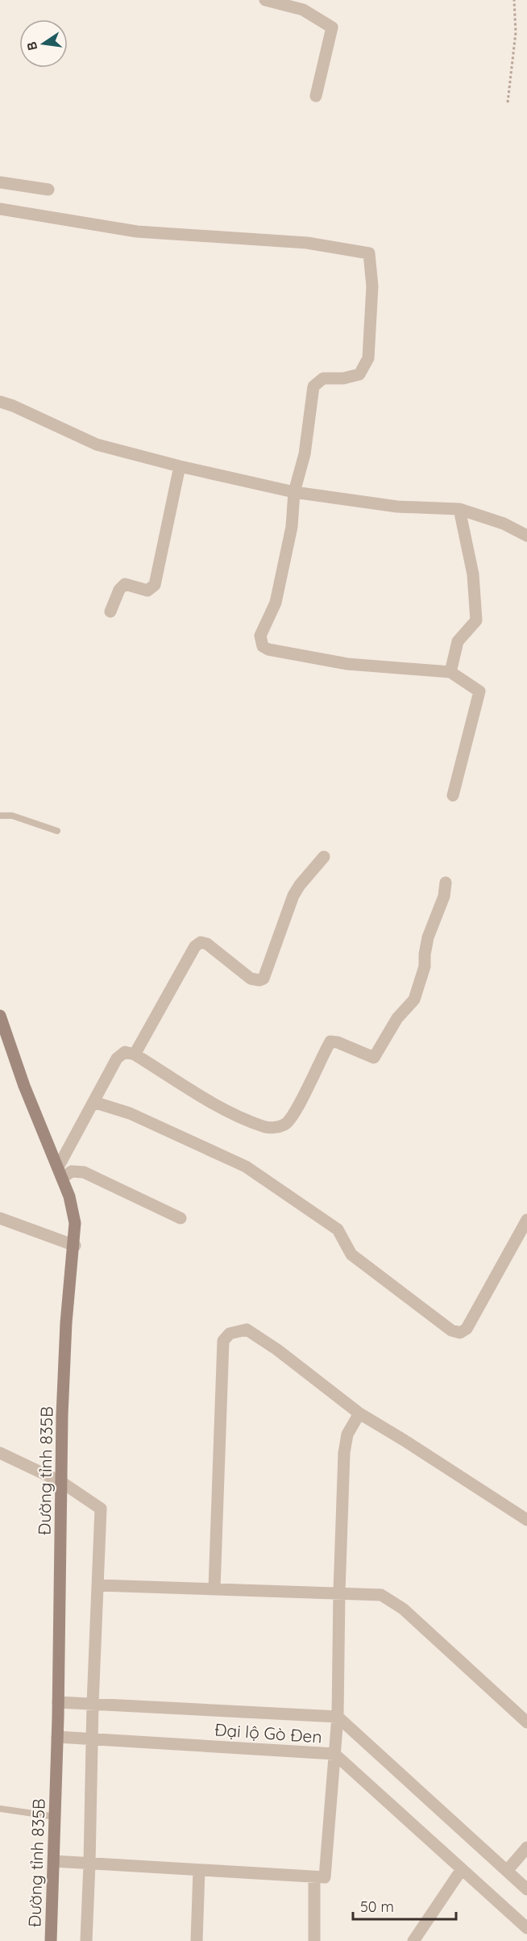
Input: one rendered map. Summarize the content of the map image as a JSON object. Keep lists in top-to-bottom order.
{
  "streets": {
    "main road": ["Đường tỉnh 835B"],
    "street": ["Đại lộ Gò Đen"]
  },
  "crossings": [
    ["Đường tỉnh 835B", "Đại lộ Gò Đen"]
  ],
  "scale_bar": "50 m",
  "north": "left"
}
